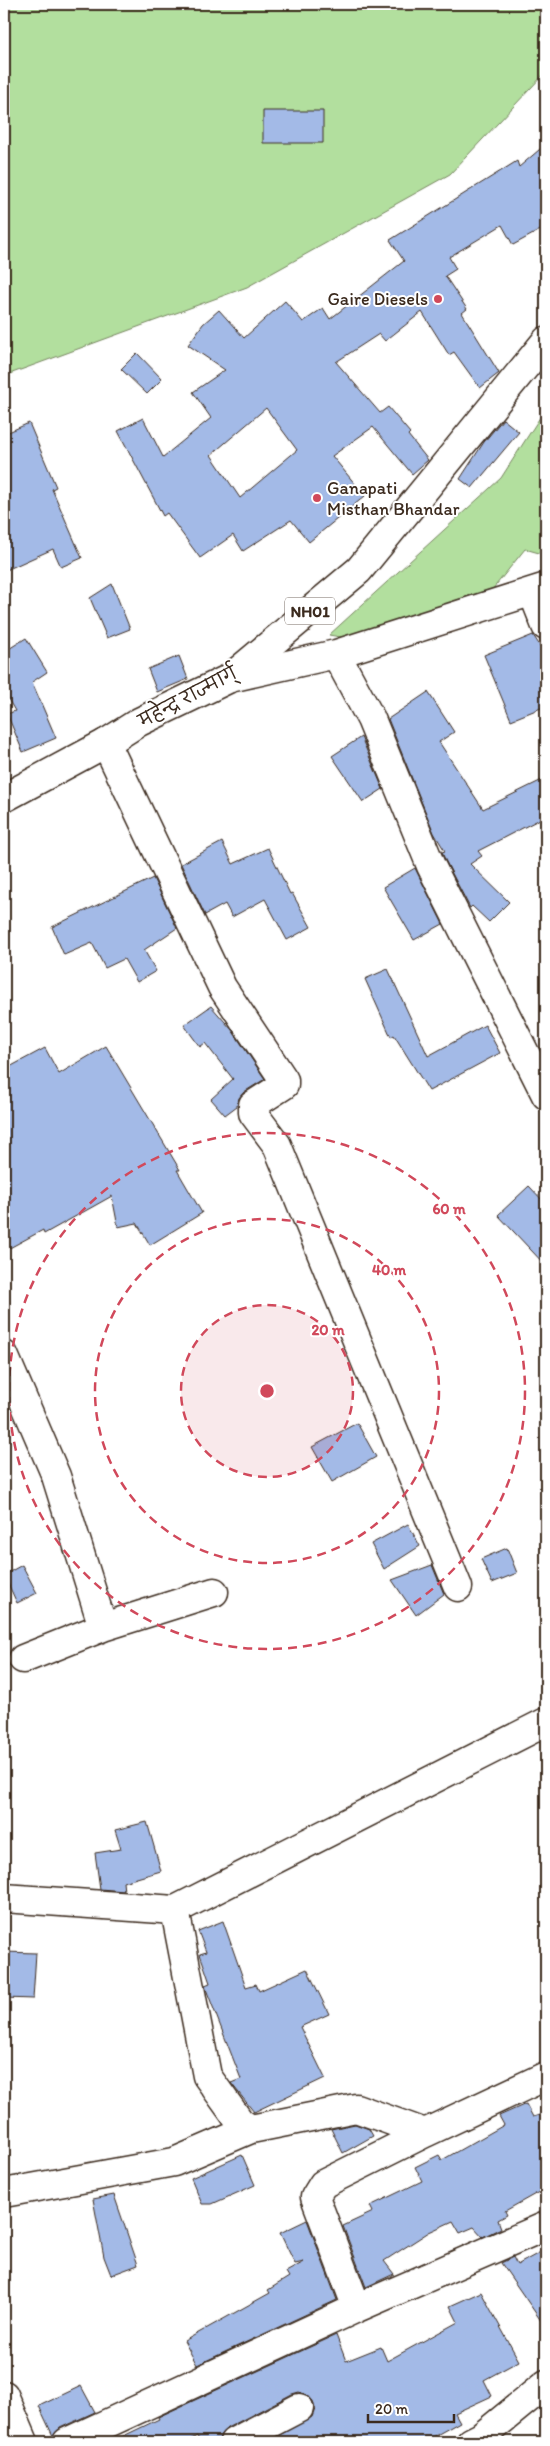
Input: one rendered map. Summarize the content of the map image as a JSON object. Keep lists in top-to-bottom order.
{
  "streets": {
    "main road": ["NH01", "महेन्द्र राज्मार्ग्"]
  },
  "places": ["Gaire Diesels", "Ganapati Misthan Bhandar"],
  "scale_bar": "20 m",
  "rings": ["60 m", "40 m", "20 m"]
}
